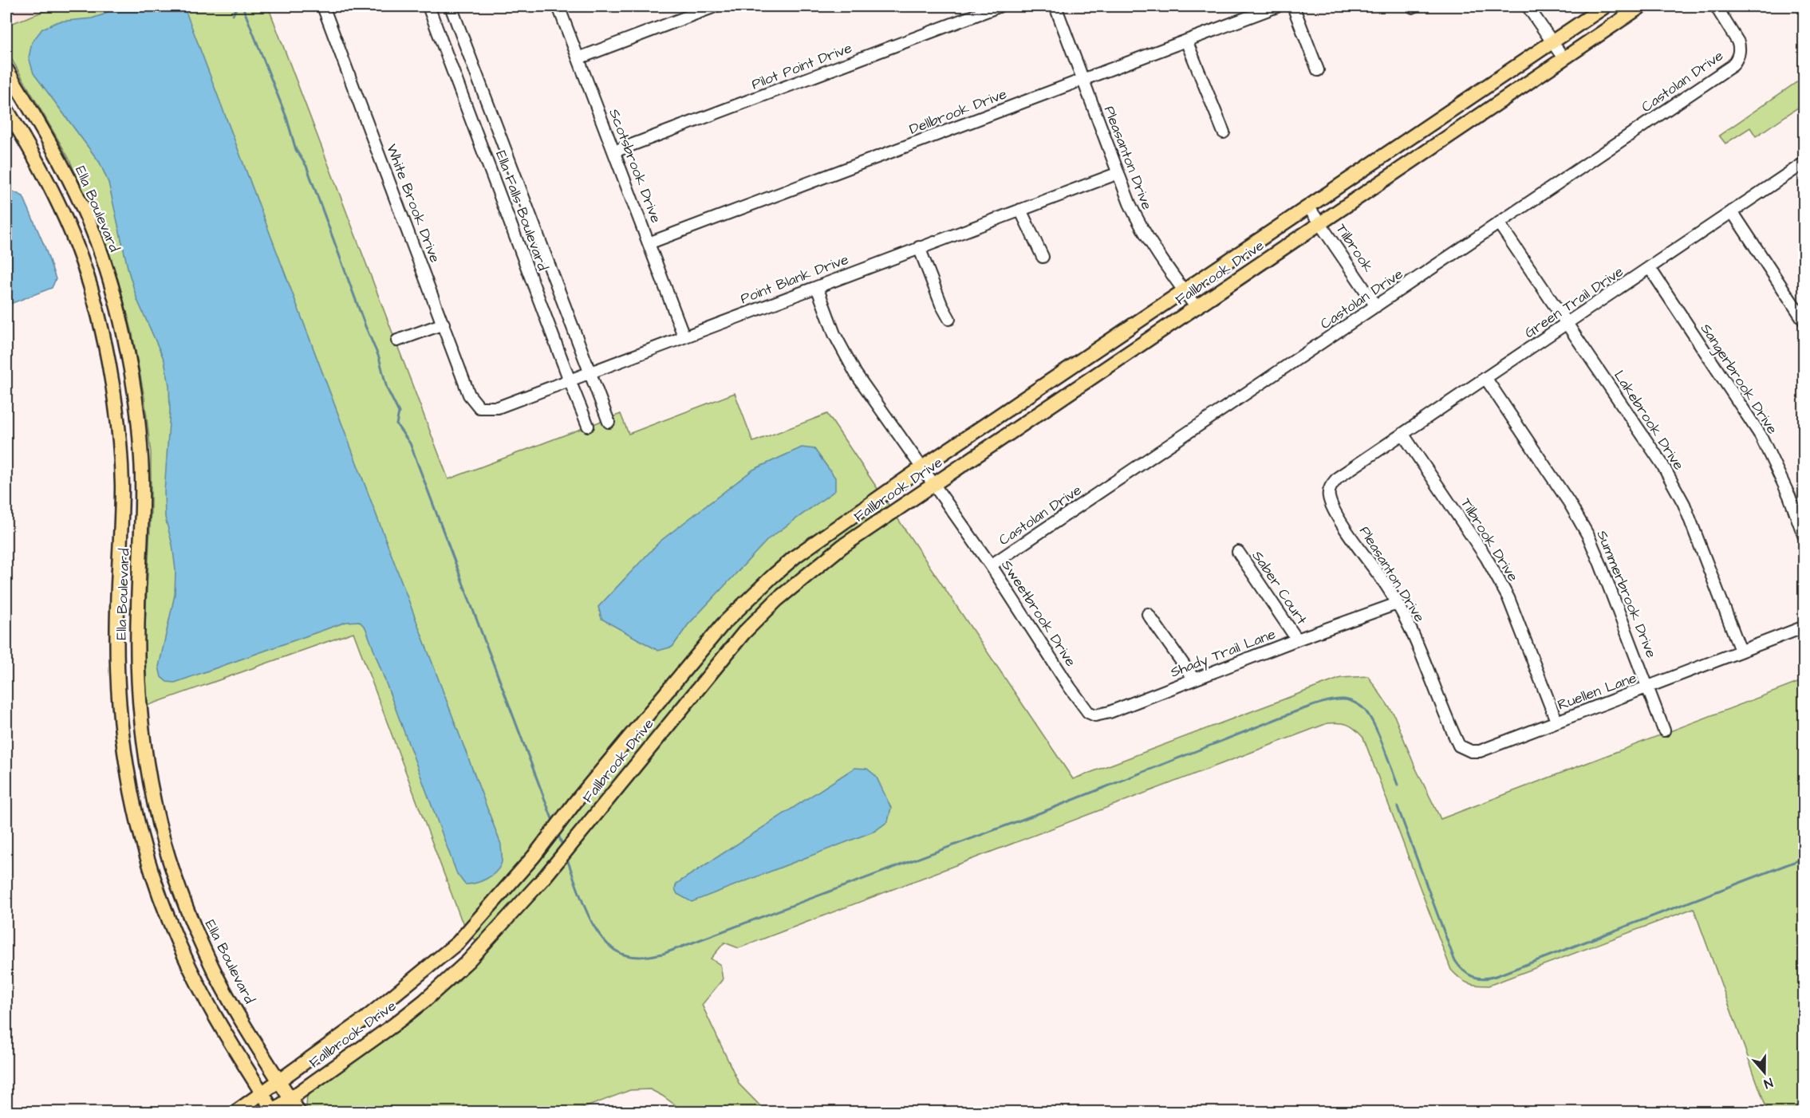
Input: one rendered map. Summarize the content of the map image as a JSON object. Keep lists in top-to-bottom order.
{
  "streets": {
    "main road": ["Ella Boulevard", "Fallbrook Drive"],
    "street": [
      "Pilot Point Drive",
      "Castolan Drive",
      "Dellbrook Drive",
      "Pleasanton Drive",
      "Scotsbrook Drive",
      "White Brook Drive",
      "Ella Falls Boulevard",
      "Tilbrook",
      "Point Blank Drive",
      "Green Trail Drive",
      "Sangerbrook Drive",
      "Lakebrook Drive",
      "Tilbrook Drive",
      "Saber Court",
      "Summerbrook Drive",
      "Sweetbrook Drive",
      "Shady Trail Lane",
      "Ruellen Lane"
    ]
  },
  "crossings": [
    ["Pilot Point Drive", "Scotsbrook Drive"],
    ["Castolan Drive", "Tilbrook"],
    ["Castolan Drive", "Lakebrook Drive"],
    ["Castolan Drive", "Sweetbrook Drive"],
    ["Dellbrook Drive", "Pleasanton Drive"],
    ["Dellbrook Drive", "Scotsbrook Drive"],
    ["Pleasanton Drive", "Fallbrook Drive"],
    ["Pleasanton Drive", "Point Blank Drive"],
    ["Pleasanton Drive", "Green Trail Drive"],
    ["Pleasanton Drive", "Shady Trail Lane"],
    ["Pleasanton Drive", "Ruellen Lane"],
    ["Scotsbrook Drive", "Point Blank Drive"],
    ["White Brook Drive", "Point Blank Drive"],
    ["Ella Boulevard", "Fallbrook Drive"],
    ["Ella Falls Boulevard", "Point Blank Drive"],
    ["Tilbrook", "Fallbrook Drive"],
    ["Fallbrook Drive", "Sweetbrook Drive"],
    ["Point Blank Drive", "Sweetbrook Drive"],
    ["Green Trail Drive", "Sangerbrook Drive"],
    ["Green Trail Drive", "Lakebrook Drive"],
    ["Green Trail Drive", "Tilbrook Drive"],
    ["Green Trail Drive", "Summerbrook Drive"],
    ["Lakebrook Drive", "Ruellen Lane"],
    ["Tilbrook Drive", "Ruellen Lane"],
    ["Saber Court", "Shady Trail Lane"],
    ["Summerbrook Drive", "Ruellen Lane"],
    ["Sweetbrook Drive", "Shady Trail Lane"]
  ],
  "north": "bottom"
}
